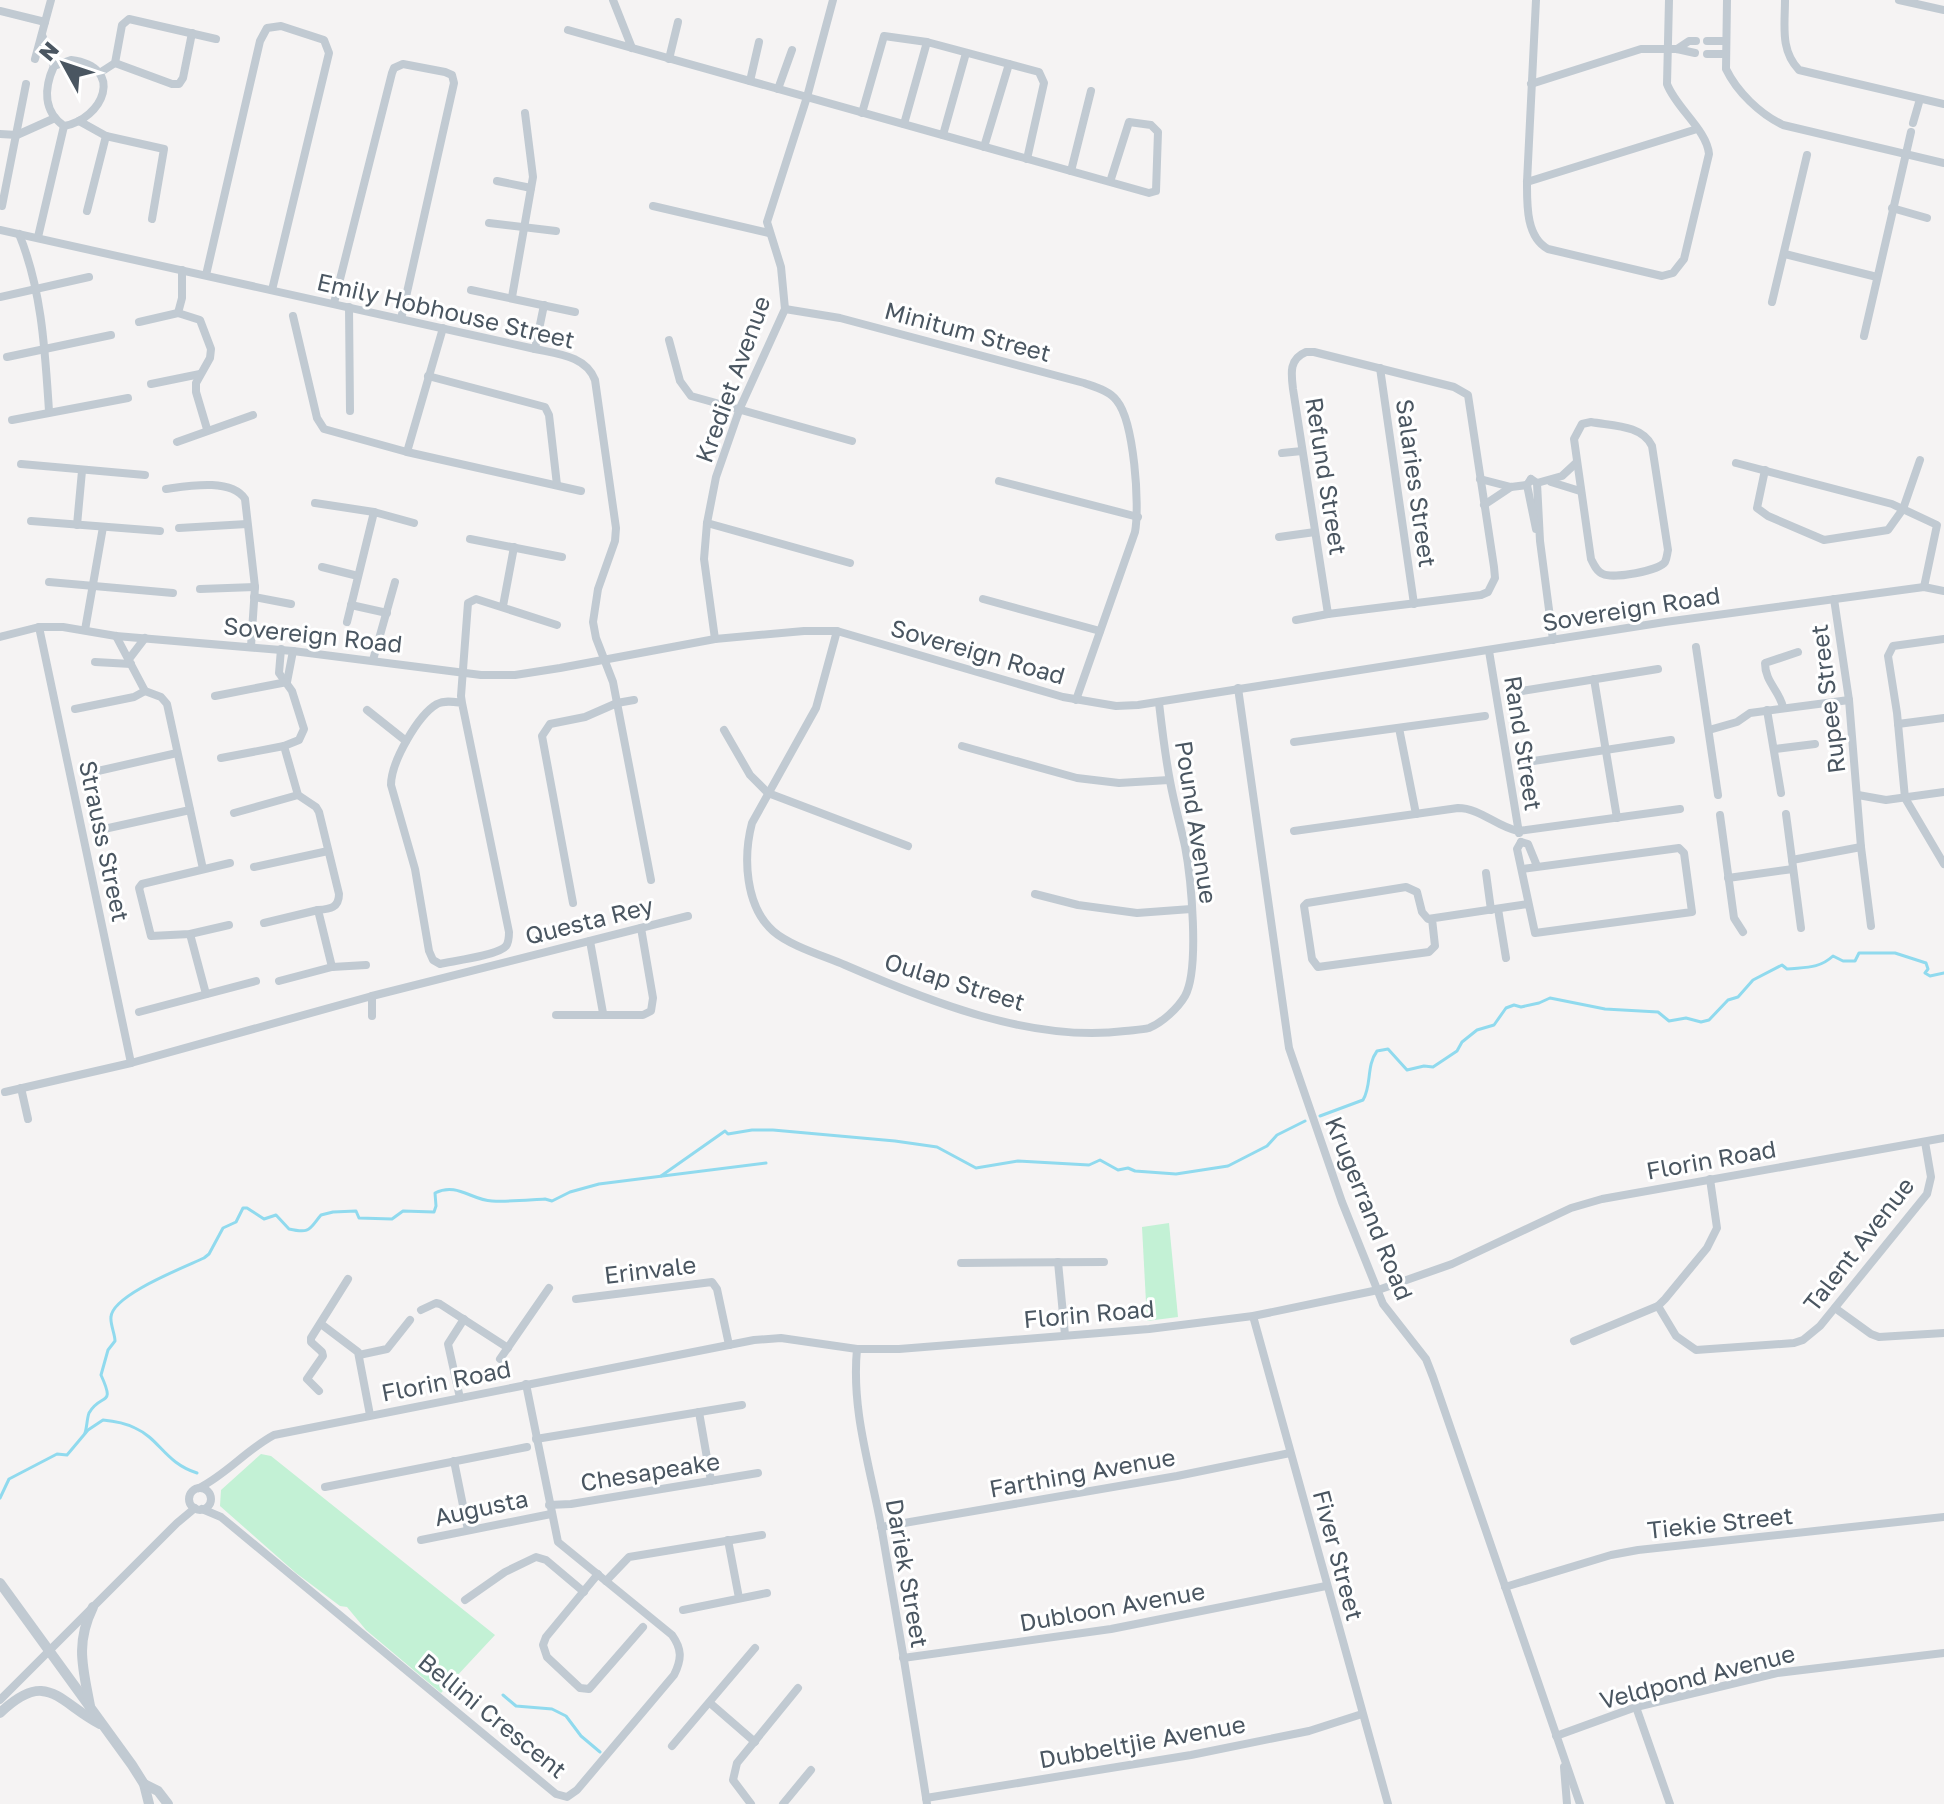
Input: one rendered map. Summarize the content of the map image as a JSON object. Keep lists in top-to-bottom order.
{
  "streets": {
    "street": [
      "Emily Hobhouse Street",
      "Minitum Street",
      "Krediet Avenue",
      "Refund Street",
      "Salaries Street",
      "Sovereign Road",
      "Rupee Street",
      "Rand Street",
      "Pound Avenue",
      "Strauss Street",
      "Questa Rey",
      "Oulap Street",
      "Florin Road",
      "Krugerrand Road",
      "Talent Avenue",
      "Erinvale",
      "Chesapeake",
      "Farthing Avenue",
      "Augusta",
      "Tiekie Street",
      "Fiver Street",
      "Dariek Street",
      "Dubloon Avenue",
      "Veldpond Avenue",
      "Bellini Crescent",
      "Dubbeltjie Avenue"
    ]
  },
  "crossings": [
    ["Emily Hobhouse Street", "Sovereign Road"],
    ["Minitum Street", "Krediet Avenue"],
    ["Krediet Avenue", "Sovereign Road"],
    ["Refund Street", "Salaries Street"],
    ["Sovereign Road", "Rupee Street"],
    ["Sovereign Road", "Rand Street"],
    ["Sovereign Road", "Pound Avenue"],
    ["Sovereign Road", "Strauss Street"],
    ["Sovereign Road", "Krugerrand Road"],
    ["Pound Avenue", "Oulap Street"],
    ["Florin Road", "Krugerrand Road"],
    ["Florin Road", "Talent Avenue"],
    ["Florin Road", "Erinvale"],
    ["Florin Road", "Fiver Street"],
    ["Florin Road", "Dariek Street"],
    ["Florin Road", "Bellini Crescent"],
    ["Krugerrand Road", "Tiekie Street"],
    ["Krugerrand Road", "Veldpond Avenue"],
    ["Chesapeake", "Augusta"],
    ["Chesapeake", "Bellini Crescent"],
    ["Farthing Avenue", "Fiver Street"],
    ["Farthing Avenue", "Dariek Street"],
    ["Augusta", "Bellini Crescent"],
    ["Fiver Street", "Dubloon Avenue"],
    ["Fiver Street", "Dubbeltjie Avenue"],
    ["Dariek Street", "Dubloon Avenue"],
    ["Dariek Street", "Dubbeltjie Avenue"]
  ],
  "north": "top left"
}
